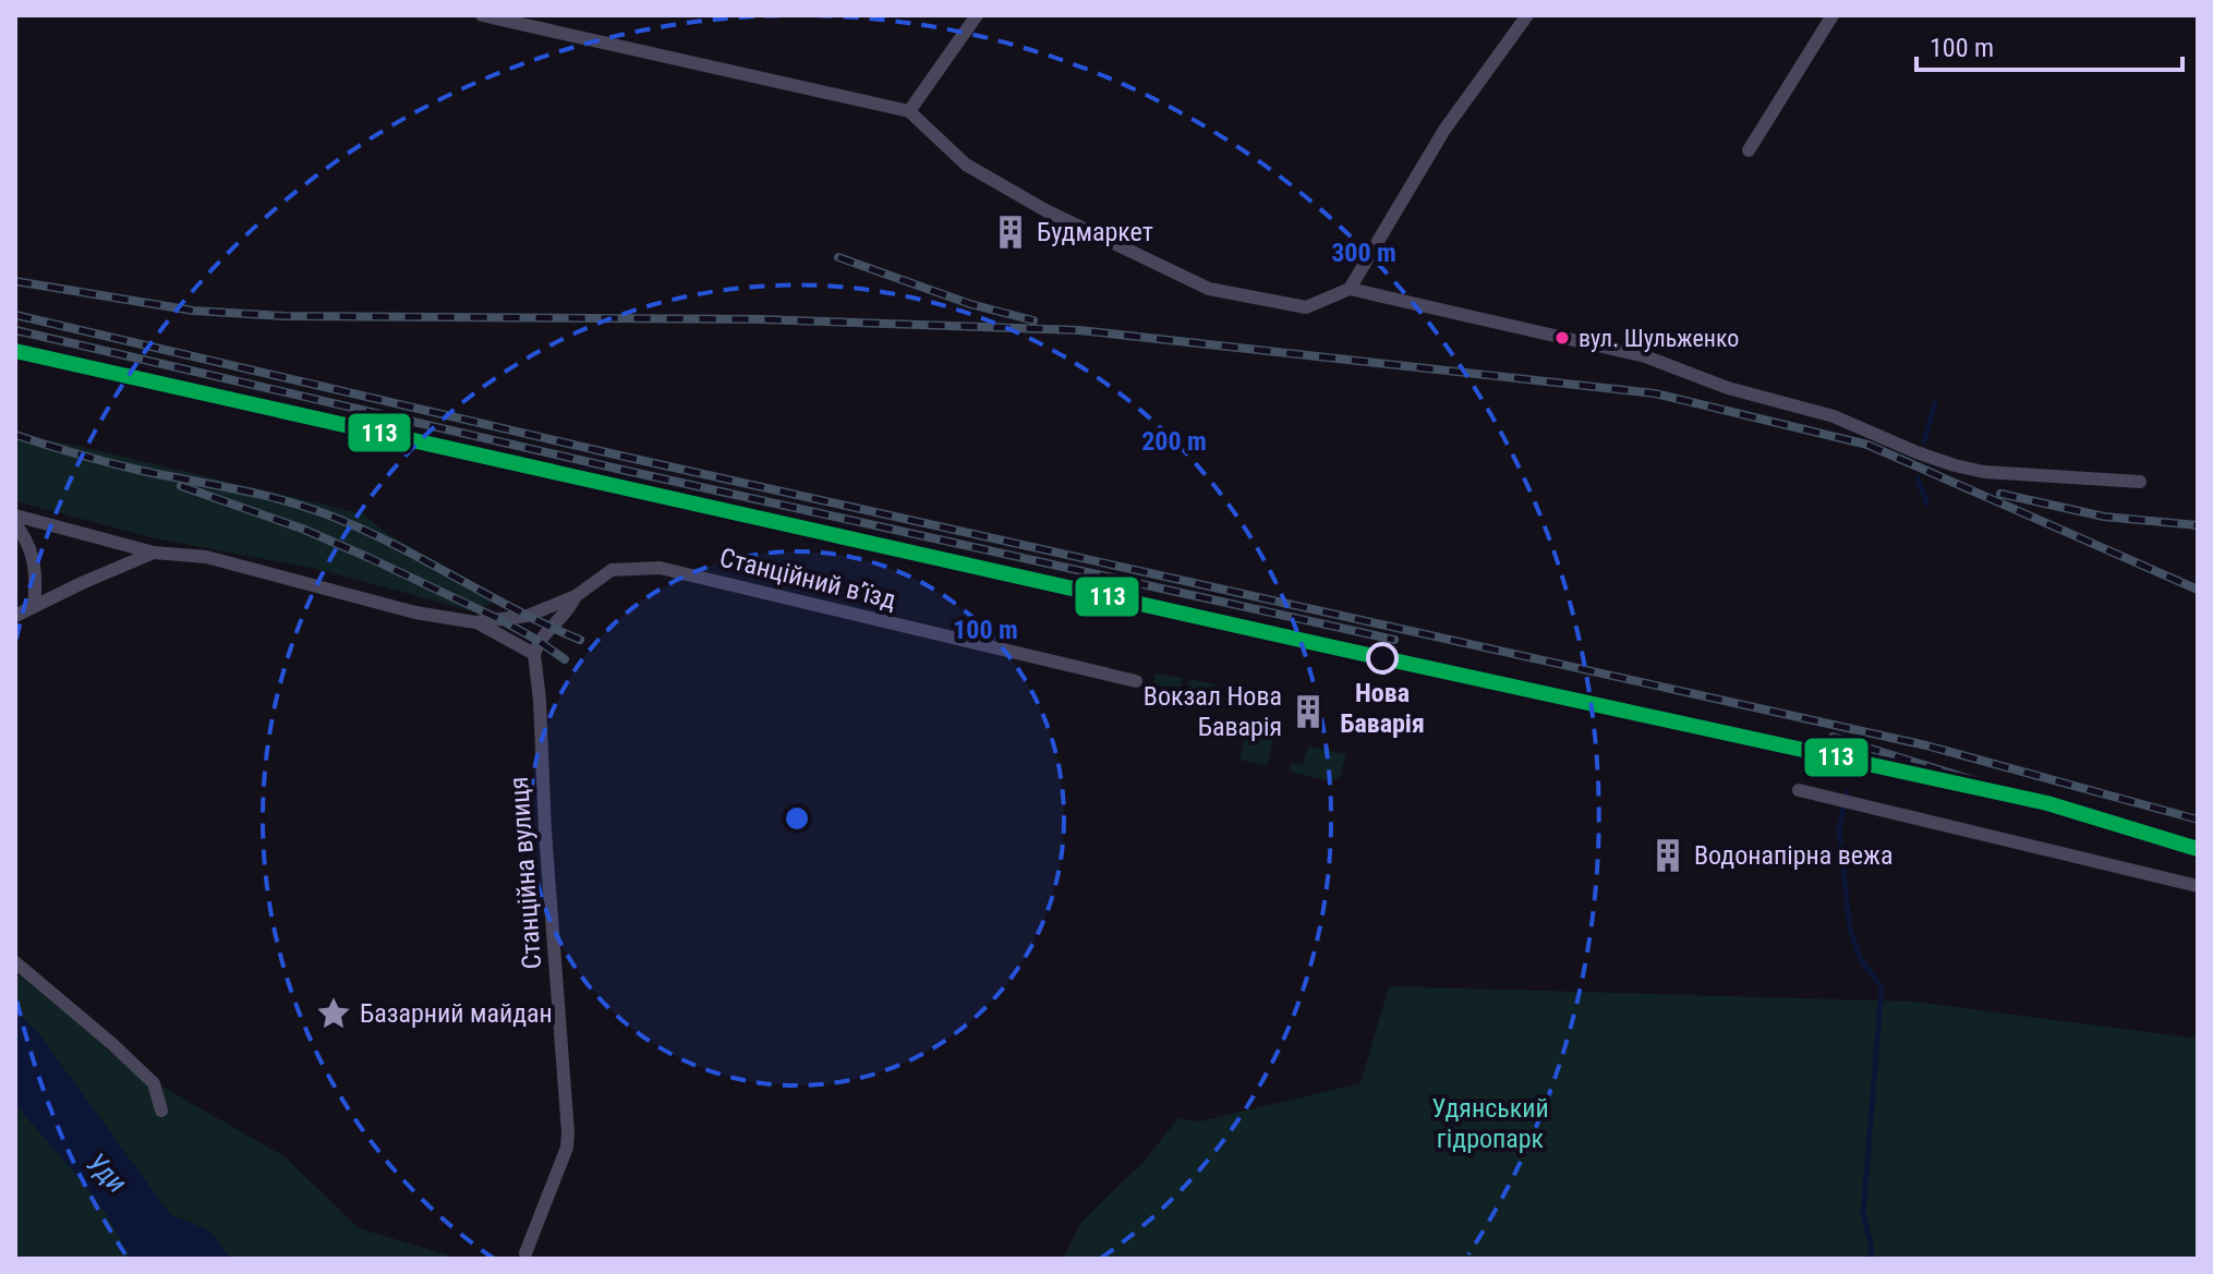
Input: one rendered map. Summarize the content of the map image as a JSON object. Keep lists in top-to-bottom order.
{
  "streets": {
    "street": ["Станційний в’їзд", "Станційна вулиця"]
  },
  "water": ["Уди"],
  "parks": ["Удянський гідропарк"],
  "places": {
    "building": ["Будмаркет", "Вокзал Нова Баварія", "Водонапірна вежа"],
    "other": ["вул. Шульженко", "Нова Баварія"],
    "place": ["Базарний майдан"]
  },
  "lines": ["transit line 113"],
  "scale_bar": "100 m",
  "rings": ["300 m", "200 m", "100 m"]
}
